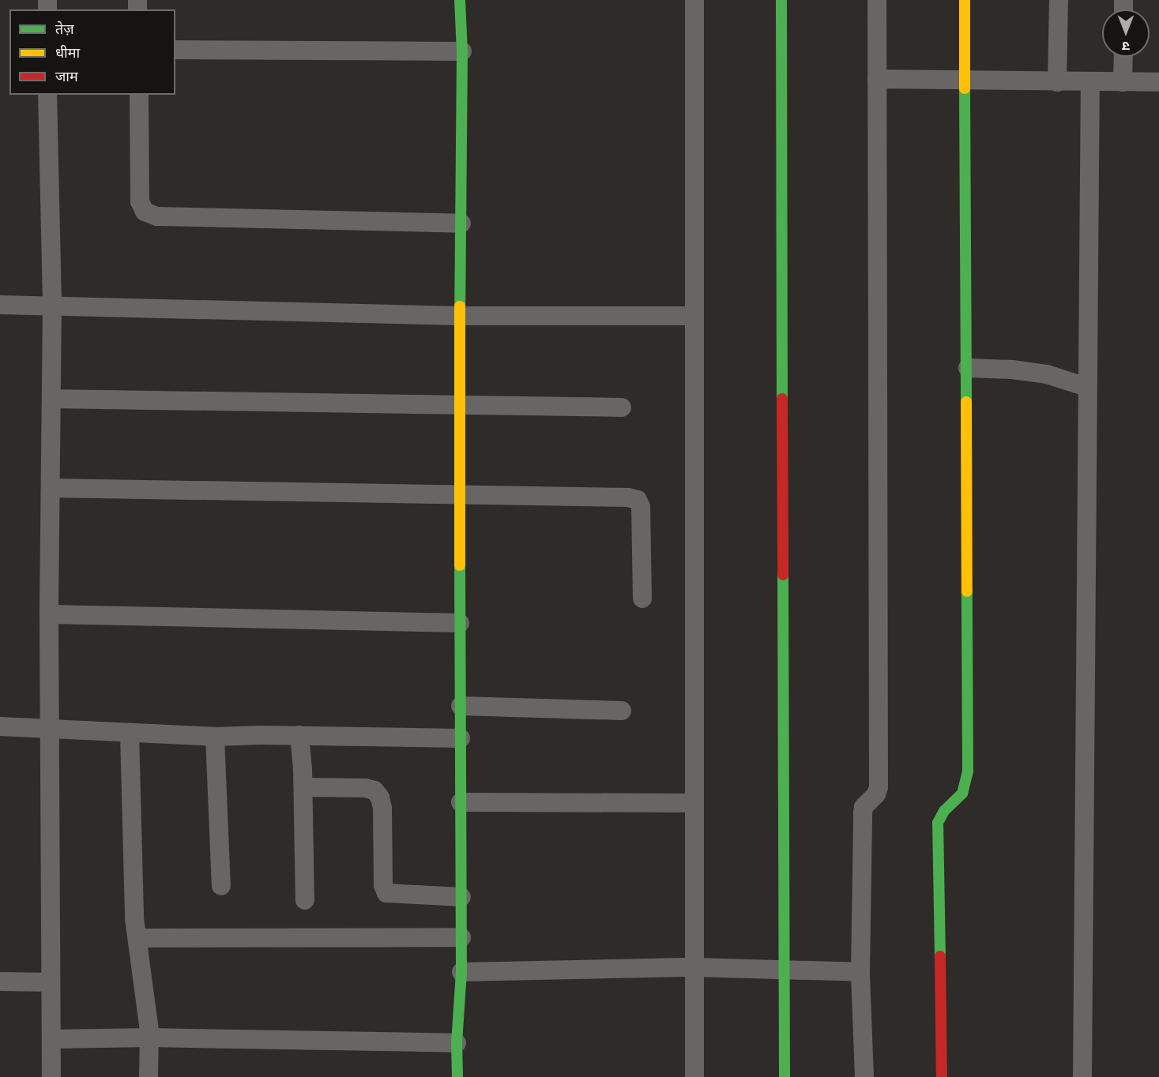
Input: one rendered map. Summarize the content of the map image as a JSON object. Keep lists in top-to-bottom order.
{
  "legend": ["तेज़", "धीमा", "जाम"],
  "north": "bottom"
}
